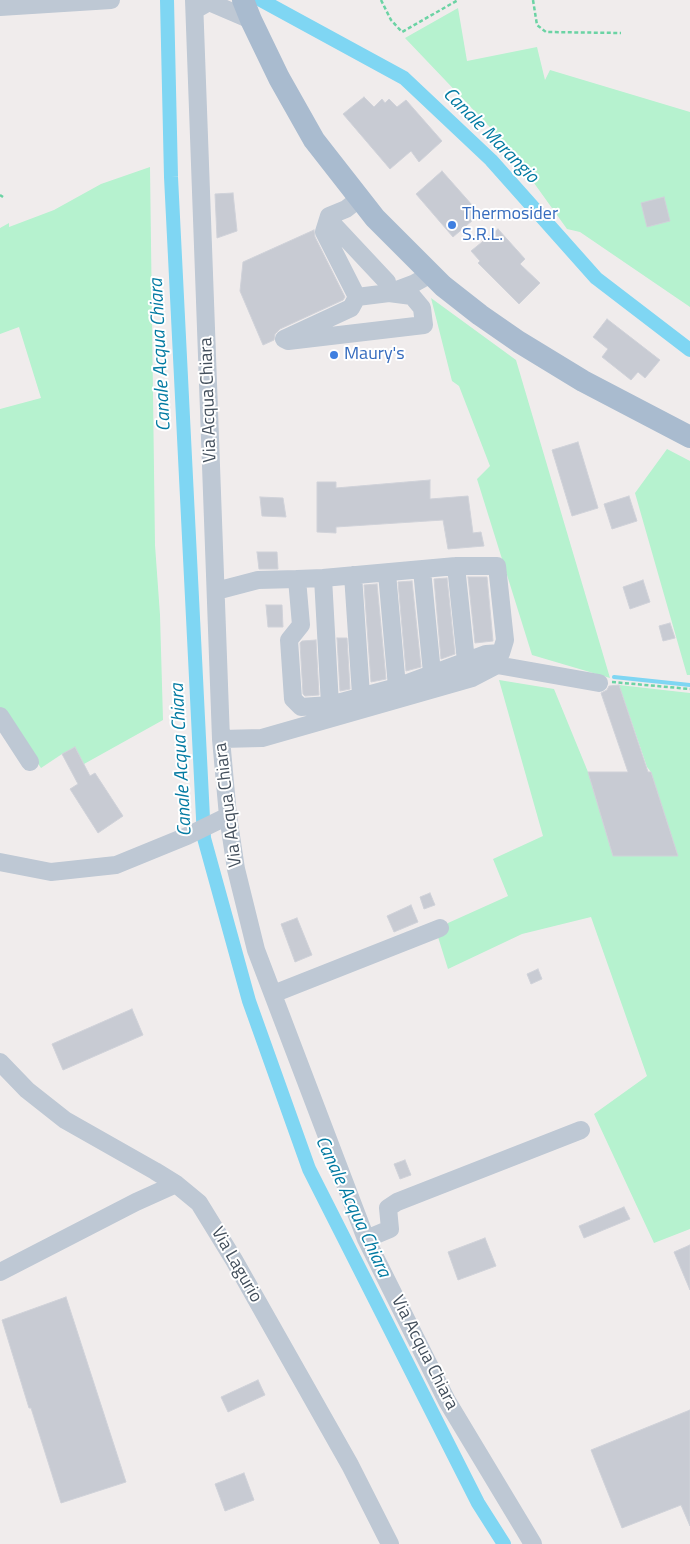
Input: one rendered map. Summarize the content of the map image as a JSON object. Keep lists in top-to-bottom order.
{
  "streets": {
    "street": ["Via Acqua Chiara", "Via Lagurio"]
  },
  "water": ["Canale Marangio", "Canale Acqua Chiara"],
  "places": ["Thermosider S.R.L.", "Maury's"]
}
